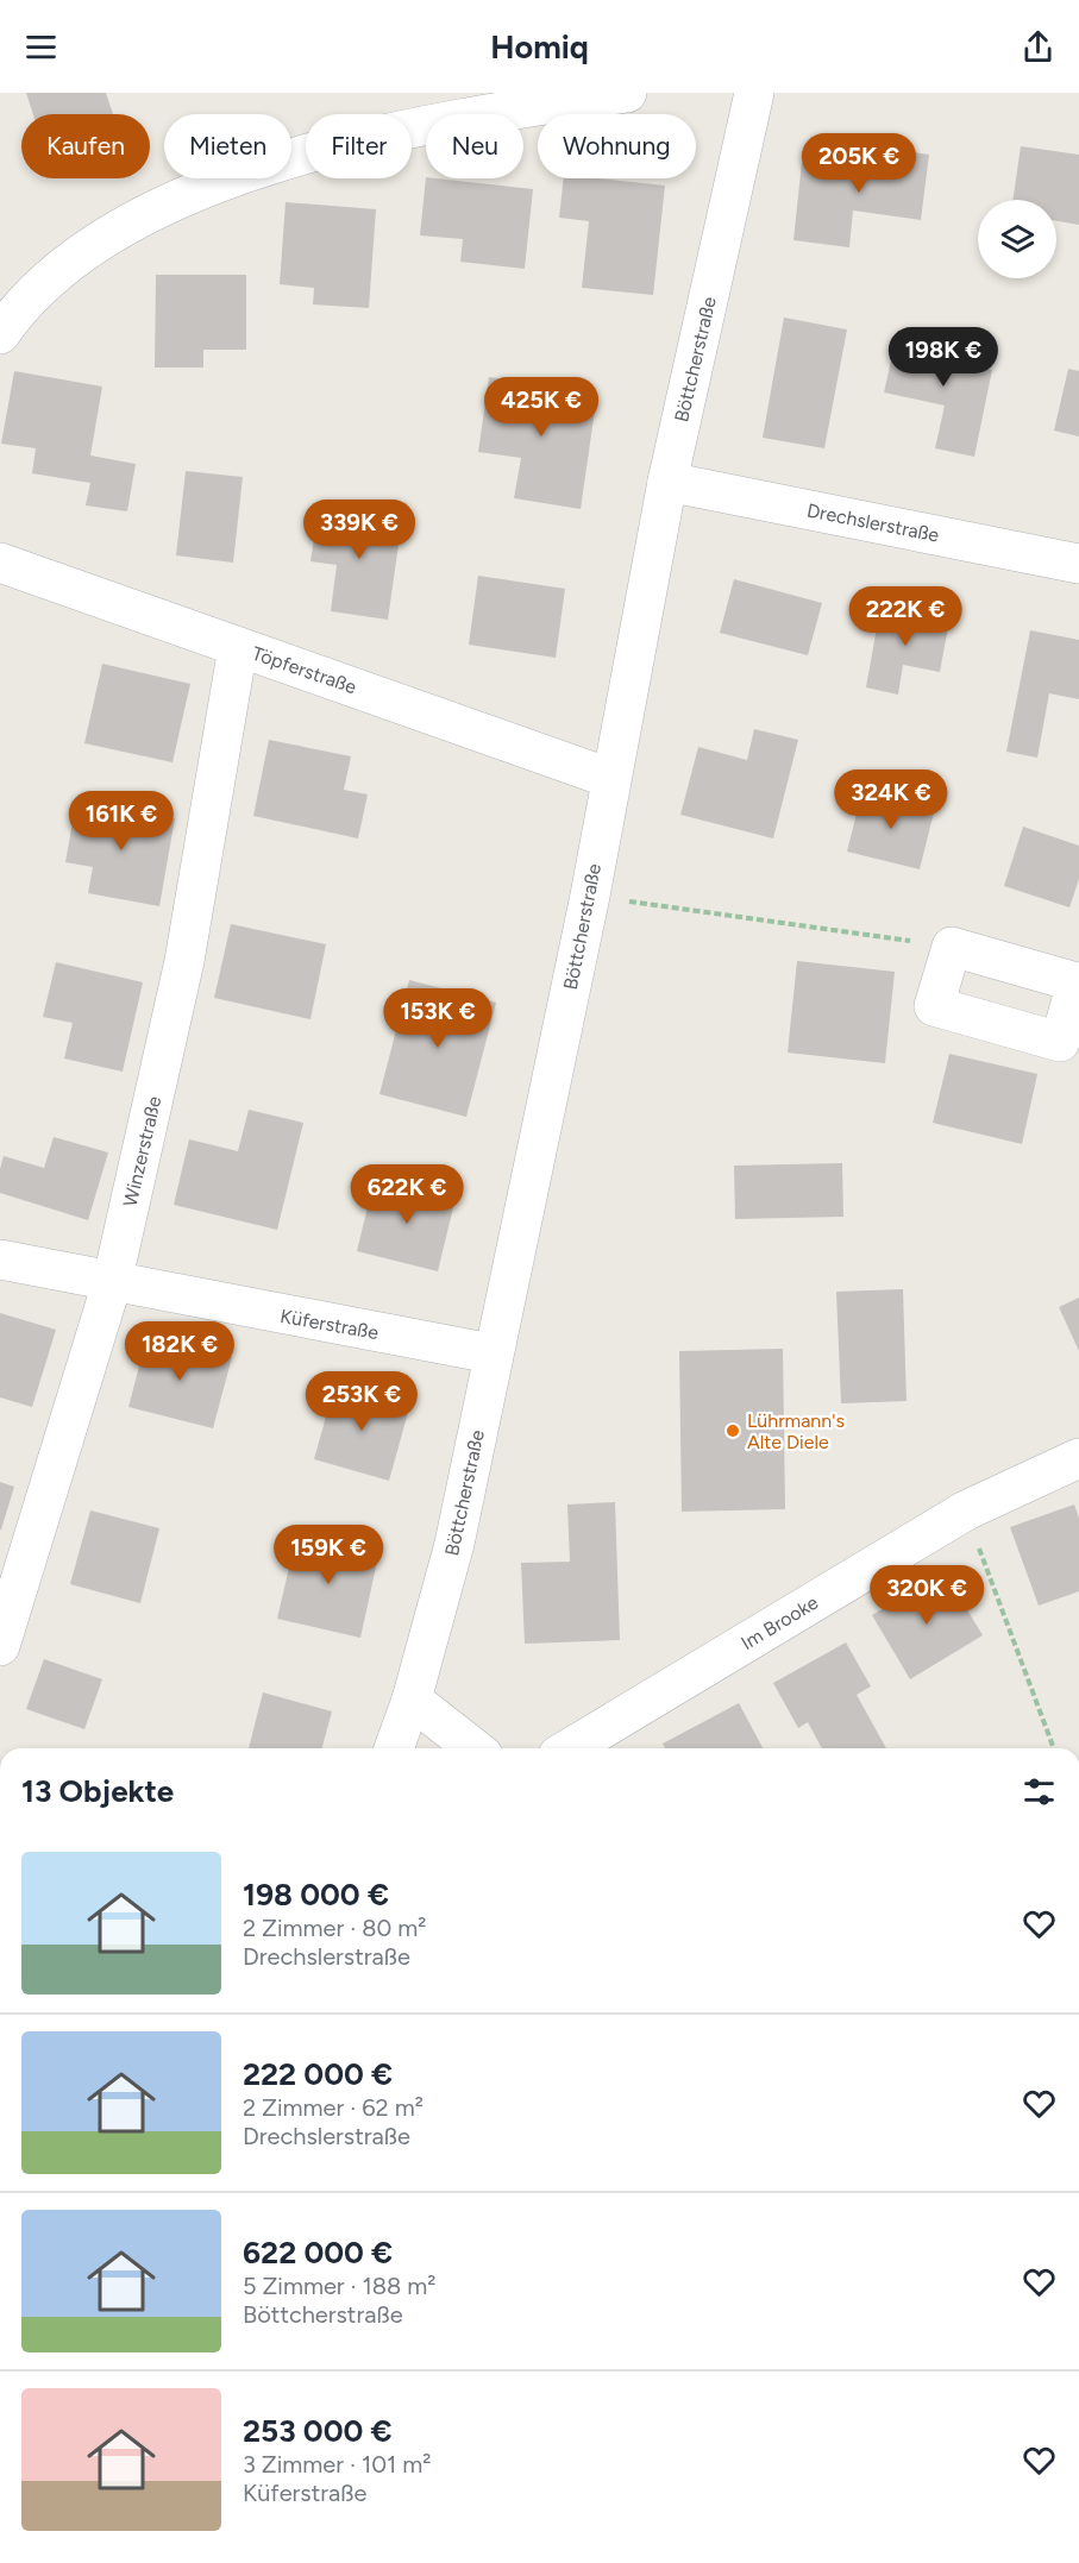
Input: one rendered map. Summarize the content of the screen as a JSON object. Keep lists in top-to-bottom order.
{
  "streets": {
    "street": [
      "Böttcherstraße",
      "Drechslerstraße",
      "Töpferstraße",
      "Winzerstraße",
      "Küferstraße",
      "Im Brooke"
    ]
  },
  "crossings": [
    ["Böttcherstraße", "Drechslerstraße"],
    ["Böttcherstraße", "Töpferstraße"],
    ["Böttcherstraße", "Küferstraße"],
    ["Töpferstraße", "Winzerstraße"],
    ["Winzerstraße", "Küferstraße"]
  ],
  "places": ["Lührmann's Alte Diele"],
  "page": {
    "header": "Homiq",
    "chip": [
      "Kaufen",
      "Mieten",
      "Filter",
      "Neu",
      "Wohnung"
    ],
    "price": [
      "205K €",
      "198K €",
      "425K €",
      "339K €",
      "222K €",
      "324K €",
      "161K €",
      "153K €",
      "622K €",
      "182K €",
      "253K €",
      "159K €",
      "320K €"
    ],
    "heading": "13 Objekte",
    "list": [
      {
        "name": "198 000 €",
        "note": "2 Zimmer · 80 m² · Drechslerstraße"
      },
      {
        "name": "222 000 €",
        "note": "2 Zimmer · 62 m² · Drechslerstraße"
      },
      {
        "name": "622 000 €",
        "note": "5 Zimmer · 188 m² · Böttcherstraße"
      },
      {
        "name": "253 000 €",
        "note": "3 Zimmer · 101 m² · Küferstraße"
      }
    ]
  }
}
